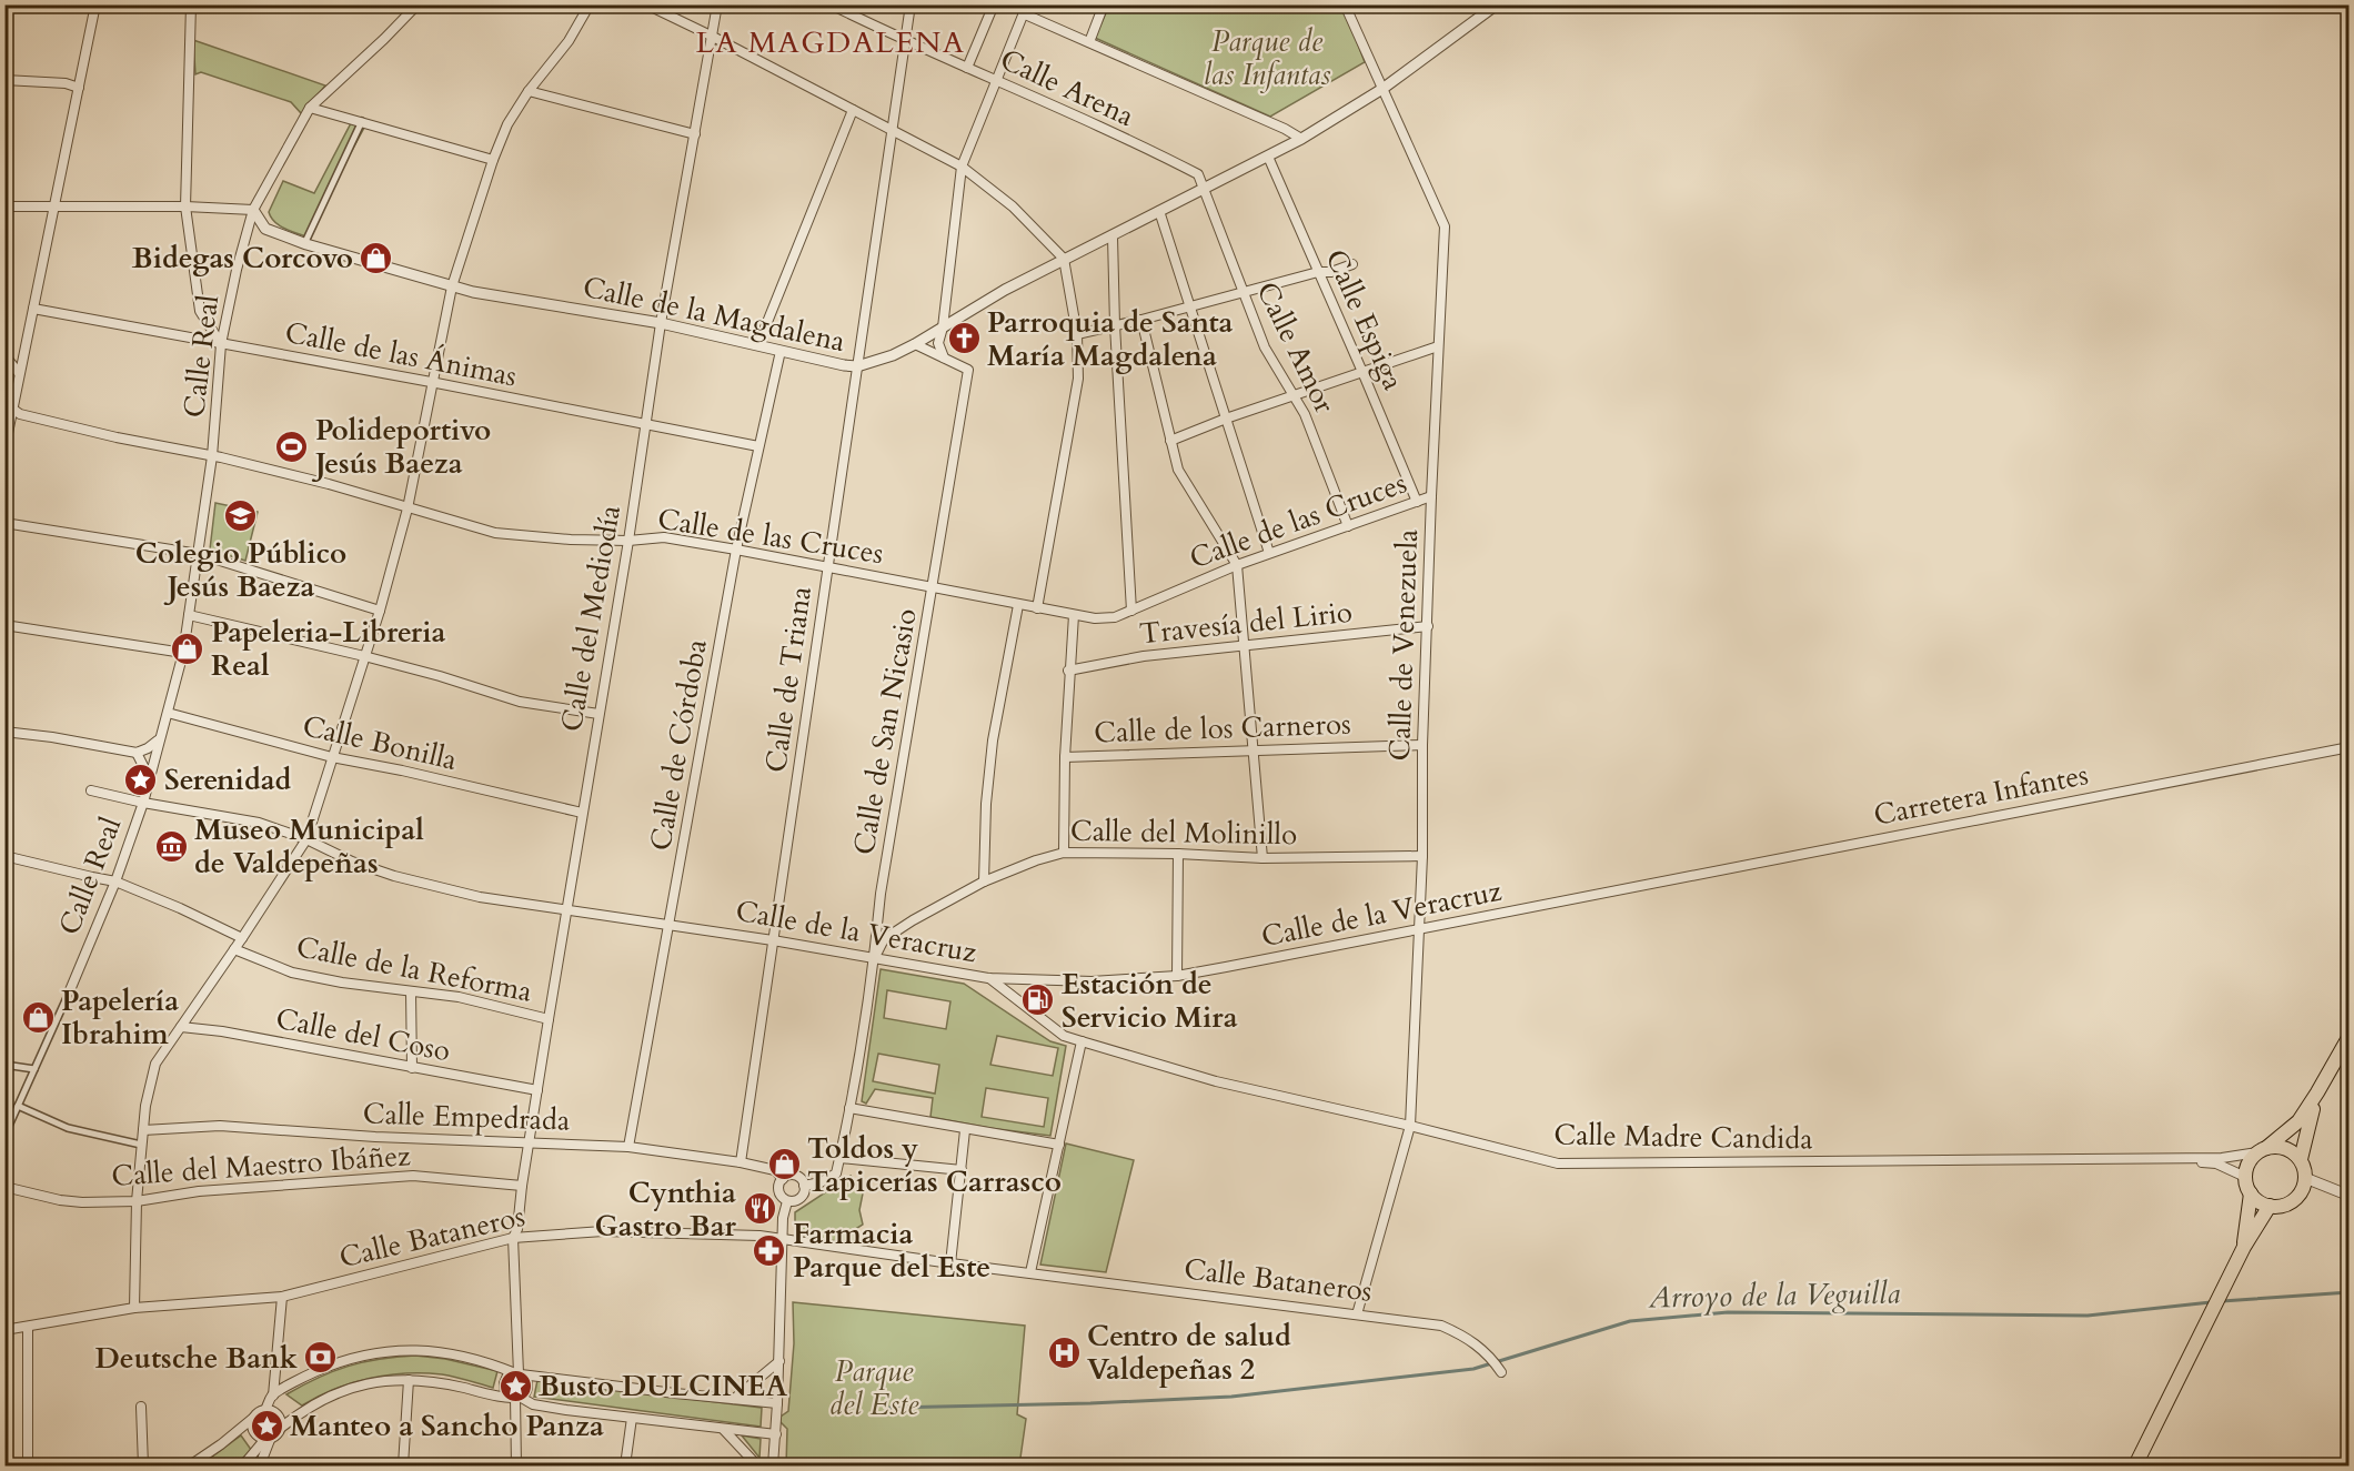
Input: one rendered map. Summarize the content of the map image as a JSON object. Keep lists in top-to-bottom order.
{
  "streets": {
    "street": [
      "Calle Arena",
      "Calle de la Magdalena",
      "Calle Espiga",
      "Calle Amor",
      "Calle de las Ánimas",
      "Calle Real",
      "Calle de las Cruces",
      "Calle del Mediodía",
      "Travesía del Lirio",
      "Calle de Venezuela",
      "Calle de Triana",
      "Calle de los Carneros",
      "Calle de San Nicasio",
      "Calle Bonilla",
      "Calle de Córdoba",
      "Carretera Infantes",
      "Calle del Molinillo",
      "Calle de la Veracruz",
      "Calle de la Reforma",
      "Calle del Coso",
      "Calle Empedrada",
      "Calle Madre Candida",
      "Calle del Maestro Ibáñez",
      "Calle Bataneros"
    ]
  },
  "crossings": [
    ["Calle Arena", "Calle de la Magdalena"],
    ["Calle Arena", "Calle Amor"],
    ["Calle Arena", "Calle de Triana"],
    ["Calle de la Magdalena", "Calle Espiga"],
    ["Calle de la Magdalena", "Calle Amor"],
    ["Calle de la Magdalena", "Calle Real"],
    ["Calle de la Magdalena", "Calle del Mediodía"],
    ["Calle de la Magdalena", "Calle de Venezuela"],
    ["Calle de la Magdalena", "Calle de Triana"],
    ["Calle de la Magdalena", "Calle de Córdoba"],
    ["Calle Espiga", "Calle de las Cruces"],
    ["Calle Amor", "Calle de las Cruces"],
    ["Calle de las Ánimas", "Calle Real"],
    ["Calle de las Ánimas", "Calle del Mediodía"],
    ["Calle de las Ánimas", "Calle de Córdoba"],
    ["Calle Real", "Calle de las Cruces"],
    ["Calle Real", "Calle Bonilla"],
    ["Calle Real", "Calle de la Veracruz"],
    ["Calle de las Cruces", "Calle del Mediodía"],
    ["Calle de las Cruces", "Calle de Venezuela"],
    ["Calle de las Cruces", "Calle de Triana"],
    ["Calle de las Cruces", "Calle de San Nicasio"],
    ["Calle de las Cruces", "Calle de Córdoba"],
    ["Calle del Mediodía", "Calle Bonilla"],
    ["Calle del Mediodía", "Calle de la Veracruz"],
    ["Calle del Mediodía", "Calle de la Reforma"],
    ["Calle del Mediodía", "Calle del Coso"],
    ["Calle del Mediodía", "Calle Empedrada"],
    ["Calle del Mediodía", "Calle del Maestro Ibáñez"],
    ["Calle del Mediodía", "Calle Bataneros"],
    ["Travesía del Lirio", "Calle de Venezuela"],
    ["Calle de Venezuela", "Calle de los Carneros"],
    ["Calle de Venezuela", "Calle del Molinillo"],
    ["Calle de Venezuela", "Calle de la Veracruz"],
    ["Calle de Venezuela", "Calle Madre Candida"],
    ["Calle de Venezuela", "Calle Bataneros"],
    ["Calle de Triana", "Calle de la Veracruz"],
    ["Calle de Triana", "Calle Empedrada"],
    ["Calle de San Nicasio", "Calle del Molinillo"],
    ["Calle de San Nicasio", "Calle de la Veracruz"],
    ["Calle de Córdoba", "Calle de la Veracruz"],
    ["Calle de Córdoba", "Calle Empedrada"],
    ["Carretera Infantes", "Calle de la Veracruz"],
    ["Calle del Molinillo", "Calle de la Veracruz"],
    ["Calle de la Veracruz", "Calle Madre Candida"]
  ],
  "districts": ["LA MAGDALENA"],
  "water": ["Arroyo de la Veguilla"],
  "parks": ["Parque de las Infantas", "Parque del Este"],
  "places": {
    "shop": [
      "Bidegas Corcovo",
      "Papeleria-Libreria Real",
      "Papelería Ibrahim",
      "Toldos y Tapicerías Carrasco"
    ],
    "church": ["Parroquia de Santa María Magdalena"],
    "sports": ["Polideportivo Jesús Baeza"],
    "school or university": ["Colegio Público Jesús Baeza"],
    "place": ["Serenidad", "Busto DULCINEA", "Manteo a Sancho Panza"],
    "museum": ["Museo Municipal de Valdepeñas"],
    "fuel station": ["Estación de Servicio Mira"],
    "restaurant": ["Cynthia Gastro Bar"],
    "pharmacy": ["Farmacia Parque del Este"],
    "hospital": ["Centro de salud Valdepeñas 2"],
    "bank": ["Deutsche Bank"]
  }
}
